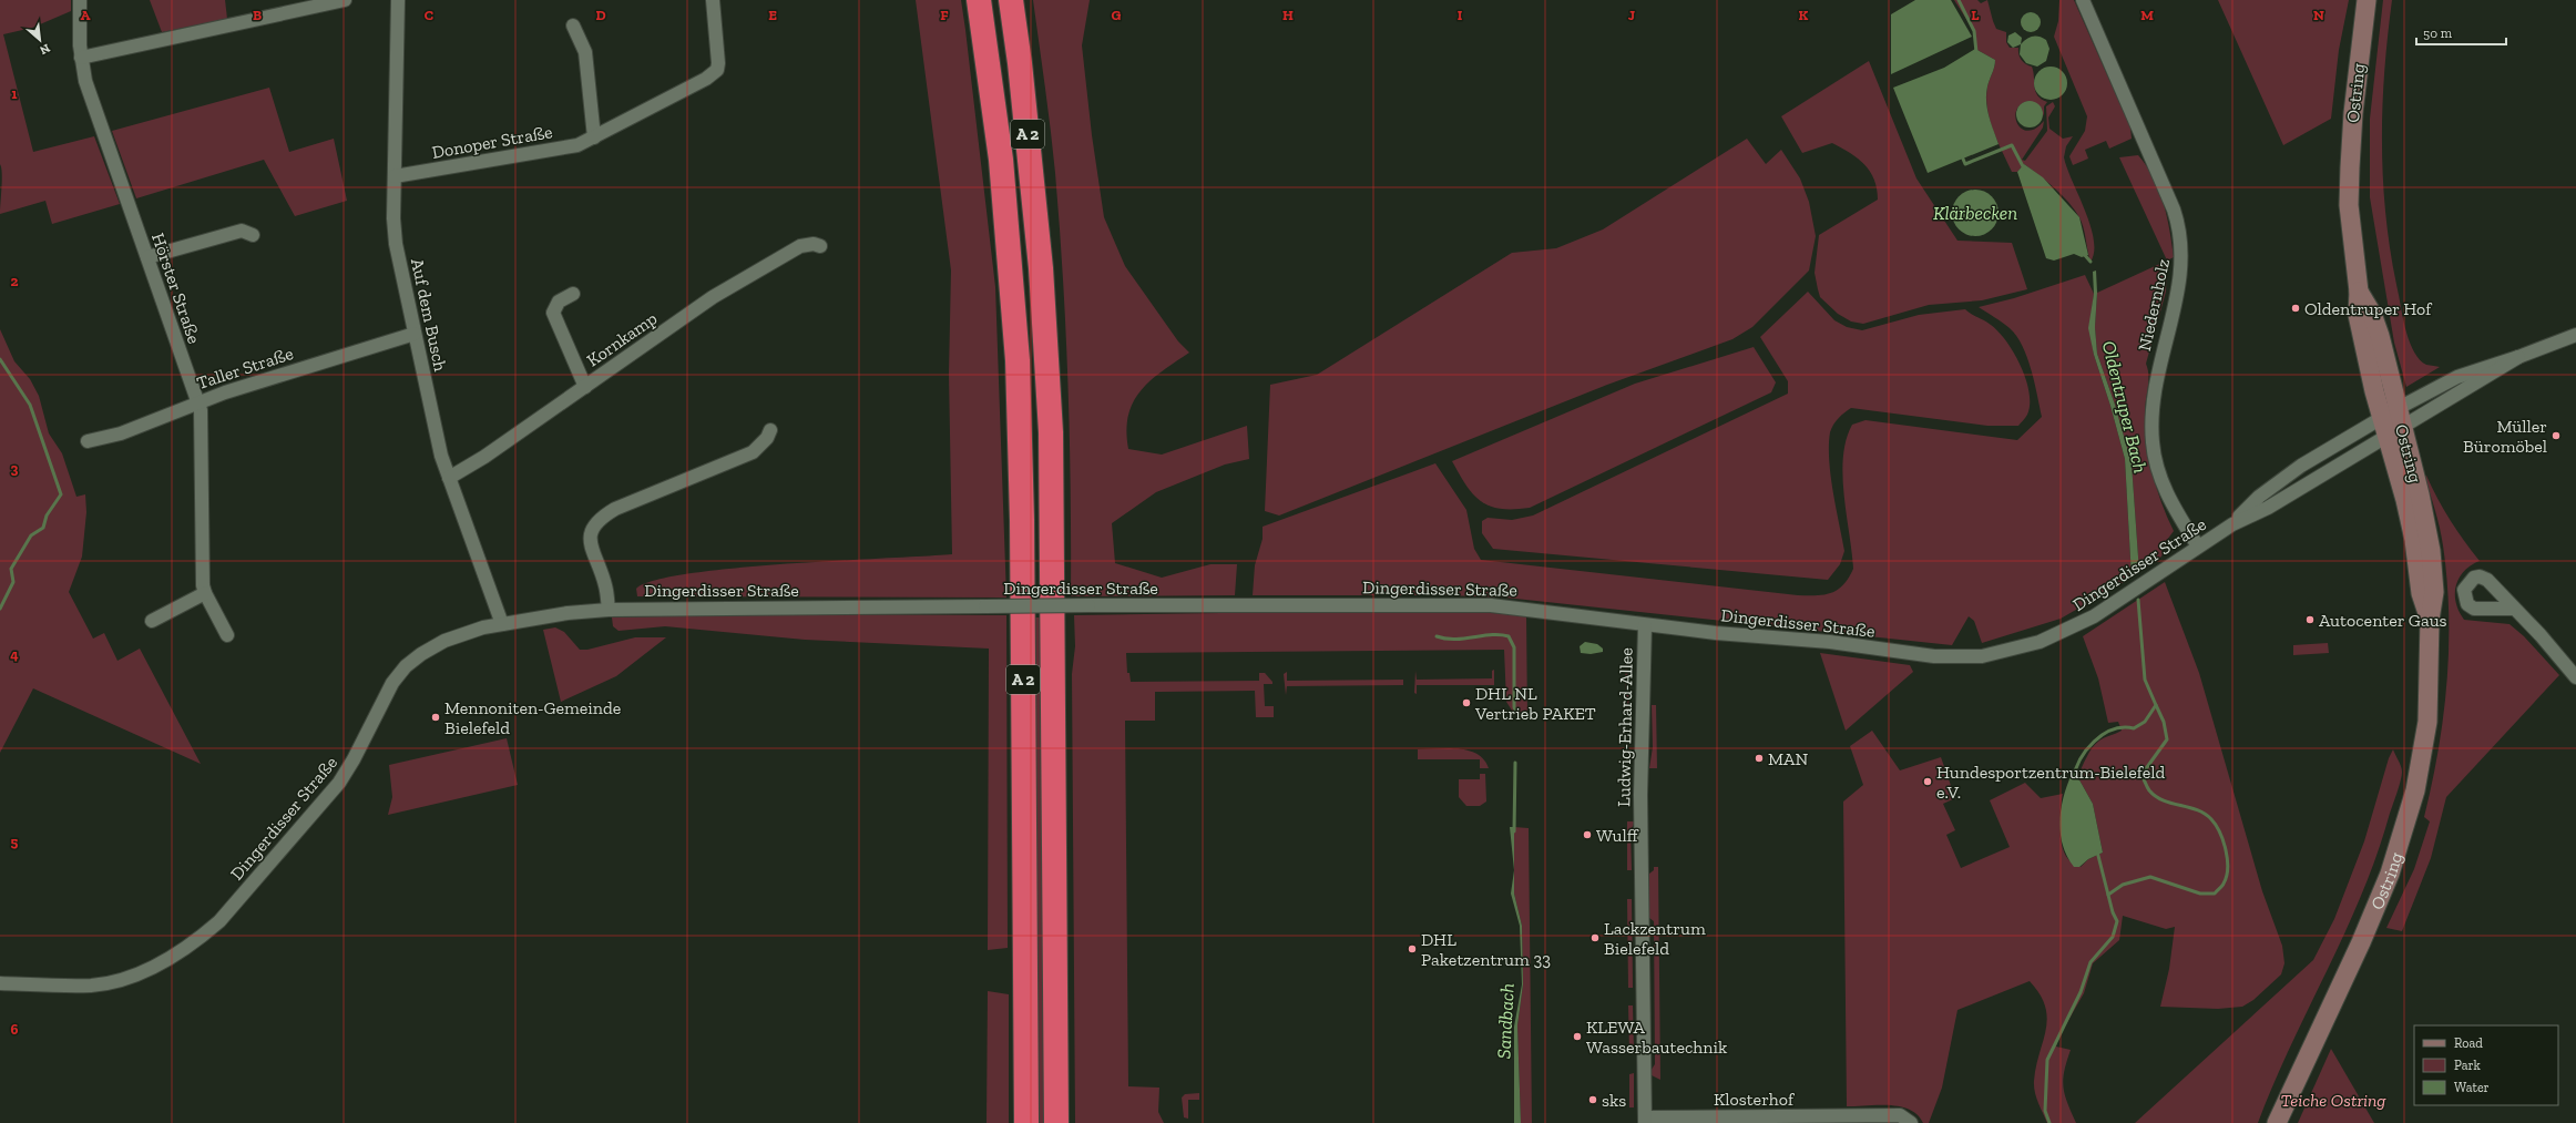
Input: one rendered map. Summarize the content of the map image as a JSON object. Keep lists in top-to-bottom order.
{
  "streets": {
    "highway": ["A 2"],
    "main road": ["Ostring"],
    "street": [
      "Donoper Straße",
      "Hörster Straße",
      "Niedernholz",
      "Auf dem Busch",
      "Kornkamp",
      "Taller Straße",
      "Dingerdisser Straße",
      "Ludwig-Erhard-Allee",
      "Klosterhof"
    ]
  },
  "crossings": [
    ["Ostring", "Dingerdisser Straße"],
    ["Donoper Straße", "Auf dem Busch"],
    ["Hörster Straße", "Taller Straße"],
    ["Niedernholz", "Dingerdisser Straße"],
    ["Auf dem Busch", "Kornkamp"],
    ["Auf dem Busch", "Taller Straße"],
    ["Auf dem Busch", "Dingerdisser Straße"],
    ["Dingerdisser Straße", "Ludwig-Erhard-Allee"],
    ["Ludwig-Erhard-Allee", "Klosterhof"]
  ],
  "water": ["Klärbecken", "Oldentruper Bach", "Sandbach"],
  "parks": ["Teiche Ostring"],
  "places": [
    "Oldentruper Hof",
    "Müller Büromöbel",
    "Autocenter Gaus",
    "DHL NL Vertrieb PAKET",
    "Mennoniten-Gemeinde Bielefeld",
    "MAN",
    "Hundesportzentrum-Bielefeld e.V.",
    "Wulff",
    "Lackzentrum Bielefeld",
    "DHL Paketzentrum 33",
    "KLEWA Wasserbautechnik",
    "sks"
  ],
  "legend": ["Road", "Park", "Water"],
  "scale_bar": "50 m",
  "north": "bottom right",
  "grid": {
    "columns": [
      "A",
      "B",
      "C",
      "D",
      "E",
      "F",
      "G",
      "H",
      "I",
      "J",
      "K",
      "L",
      "M",
      "N"
    ],
    "rows": [
      "1",
      "2",
      "3",
      "4",
      "5",
      "6"
    ]
  }
}
